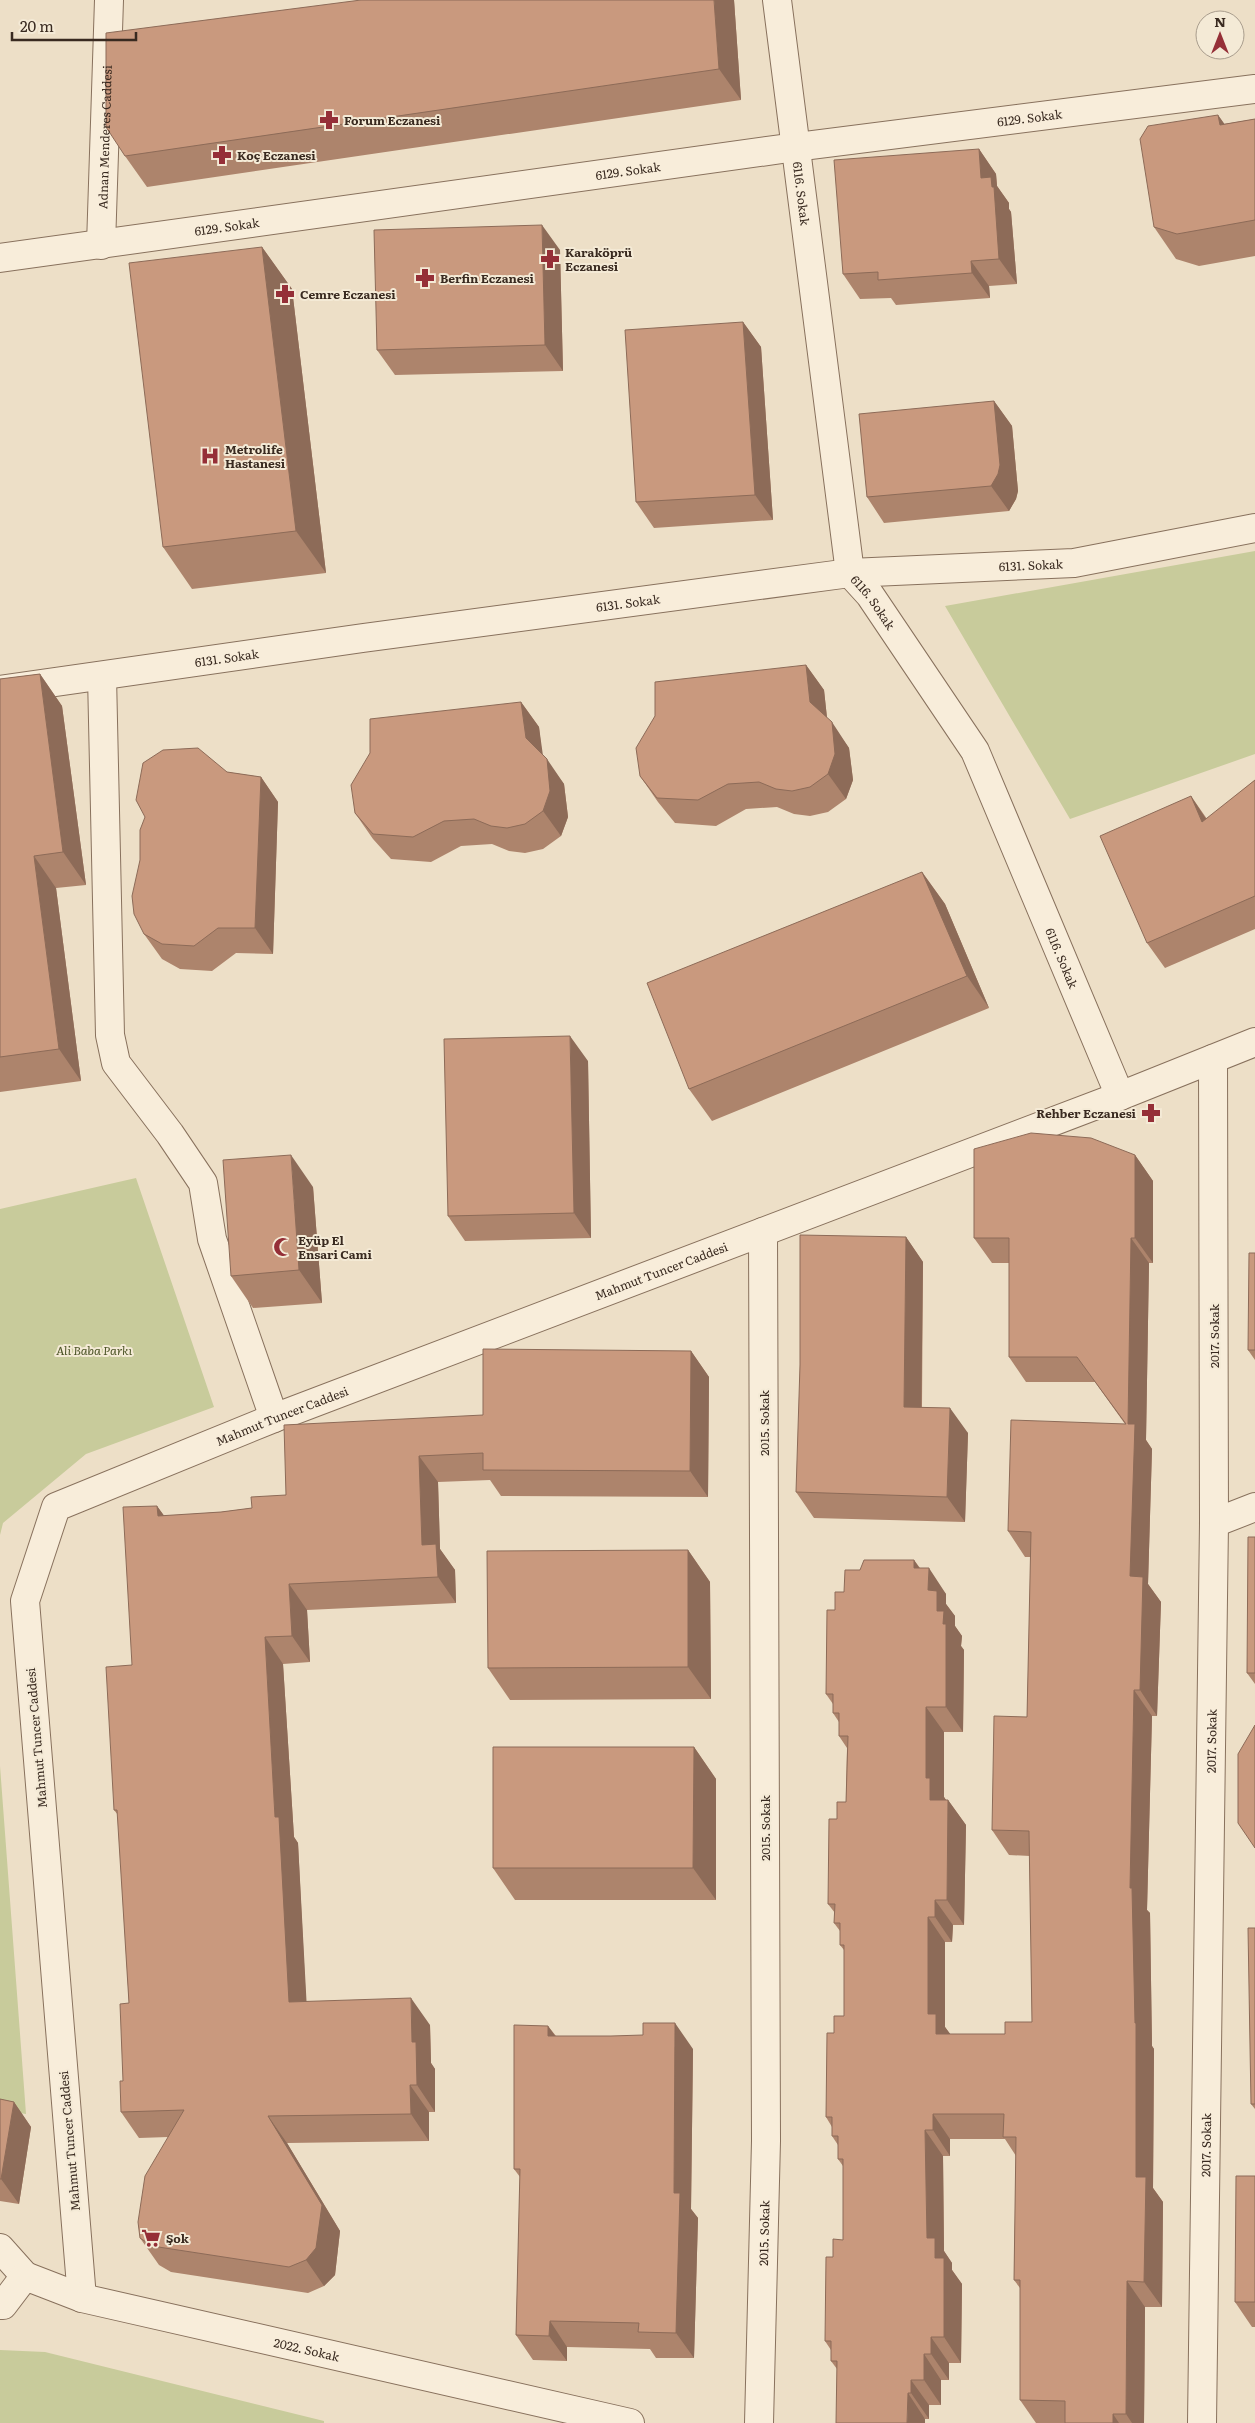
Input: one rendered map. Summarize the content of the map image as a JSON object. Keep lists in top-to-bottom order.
{
  "streets": {
    "street": [
      "6129. Sokak",
      "Adnan Menderes Caddesi",
      "6116. Sokak",
      "6131. Sokak",
      "Mahmut Tuncer Caddesi",
      "2017. Sokak",
      "2015. Sokak",
      "2022. Sokak"
    ]
  },
  "crossings": [
    ["6129. Sokak", "Adnan Menderes Caddesi"],
    ["6129. Sokak", "6116. Sokak"],
    ["6116. Sokak", "6131. Sokak"],
    ["6116. Sokak", "Mahmut Tuncer Caddesi"],
    ["Mahmut Tuncer Caddesi", "2017. Sokak"],
    ["Mahmut Tuncer Caddesi", "2015. Sokak"],
    ["Mahmut Tuncer Caddesi", "2022. Sokak"]
  ],
  "parks": ["Ali Baba Parkı"],
  "places": {
    "pharmacy": [
      "Forum Eczanesi",
      "Koç Eczanesi",
      "Karaköprü Eczanesi",
      "Berfin Eczanesi",
      "Cemre Eczanesi",
      "Rehber Eczanesi"
    ],
    "hospital": ["Metrolife Hastanesi"],
    "mosque": ["Eyüp El Ensari Cami"],
    "supermarket": ["Şok"]
  },
  "scale_bar": "20 m",
  "north": "top"
}
